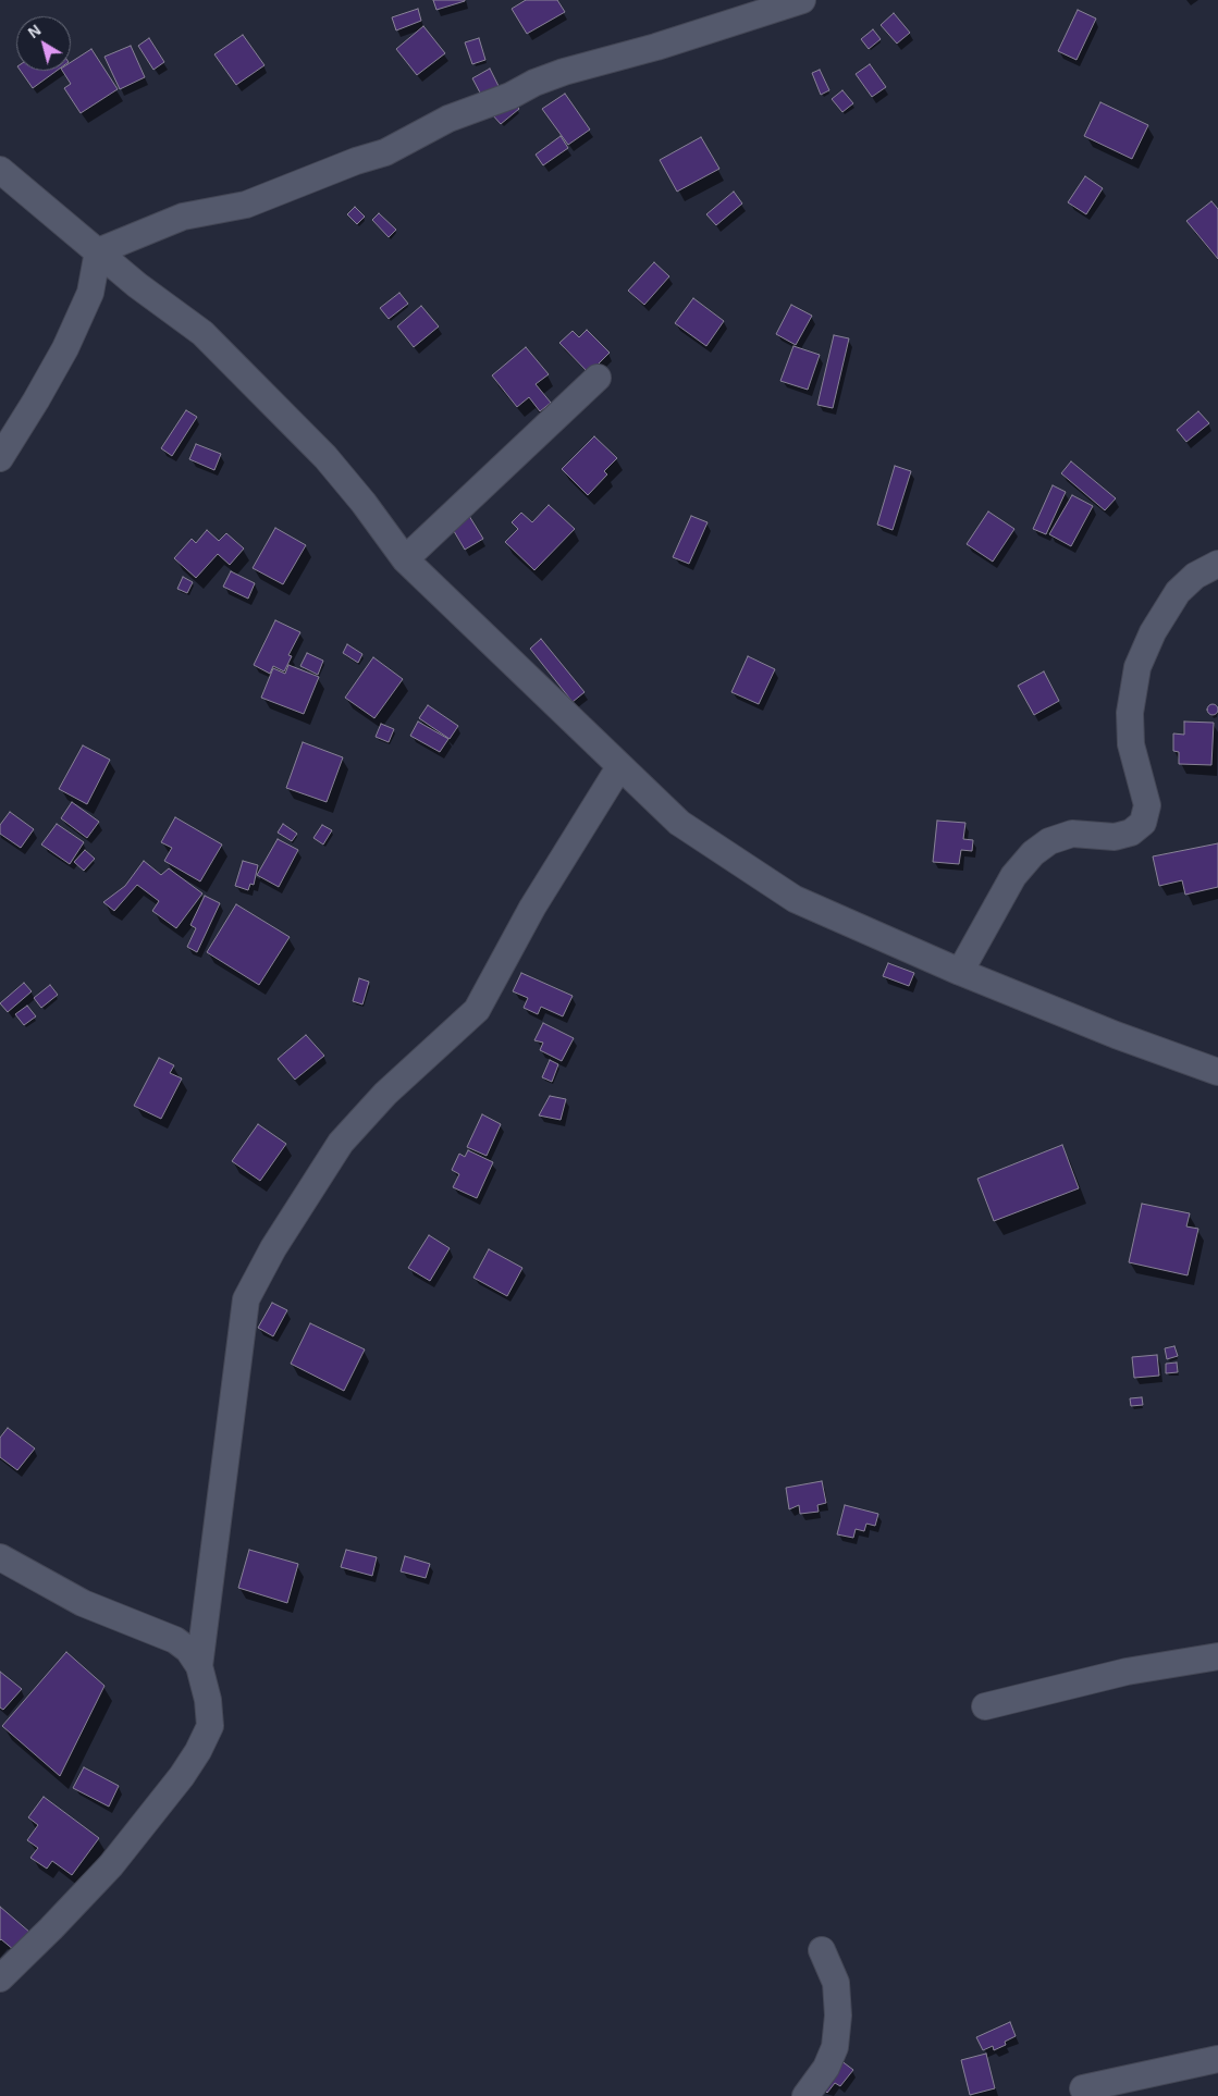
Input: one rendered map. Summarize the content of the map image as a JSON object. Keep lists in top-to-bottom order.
{
  "north": "top left"
}
